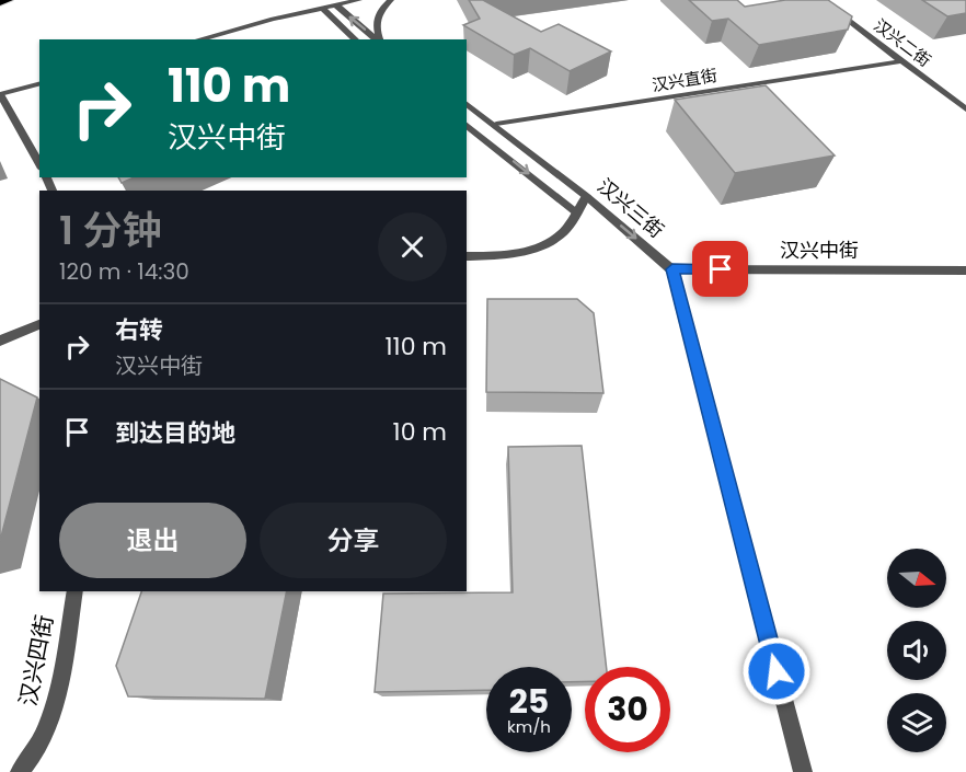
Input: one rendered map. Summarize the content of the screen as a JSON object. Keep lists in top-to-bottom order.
{
  "streets": {
    "street": [
      "汉兴二街",
      "汉兴直街",
      "汉兴三街",
      "汉兴中街",
      "汉兴四街"
    ]
  },
  "crossings": [
    ["汉兴二街", "汉兴直街"],
    ["汉兴直街", "汉兴三街"],
    ["汉兴三街", "汉兴中街"]
  ],
  "north": "right",
  "page": {
    "turn": ["110 m", "汉兴中街"],
    "heading": ["1 分钟", "120 m · 14:30"],
    "list": [
      {
        "name": "右转",
        "note": "汉兴中街",
        "value": "110 m"
      },
      {
        "name": "到达目的地",
        "value": "10 m"
      }
    ],
    "buttons": ["退出", "分享"],
    "speed": "25 km/h",
    "limit": "30"
  }
}
